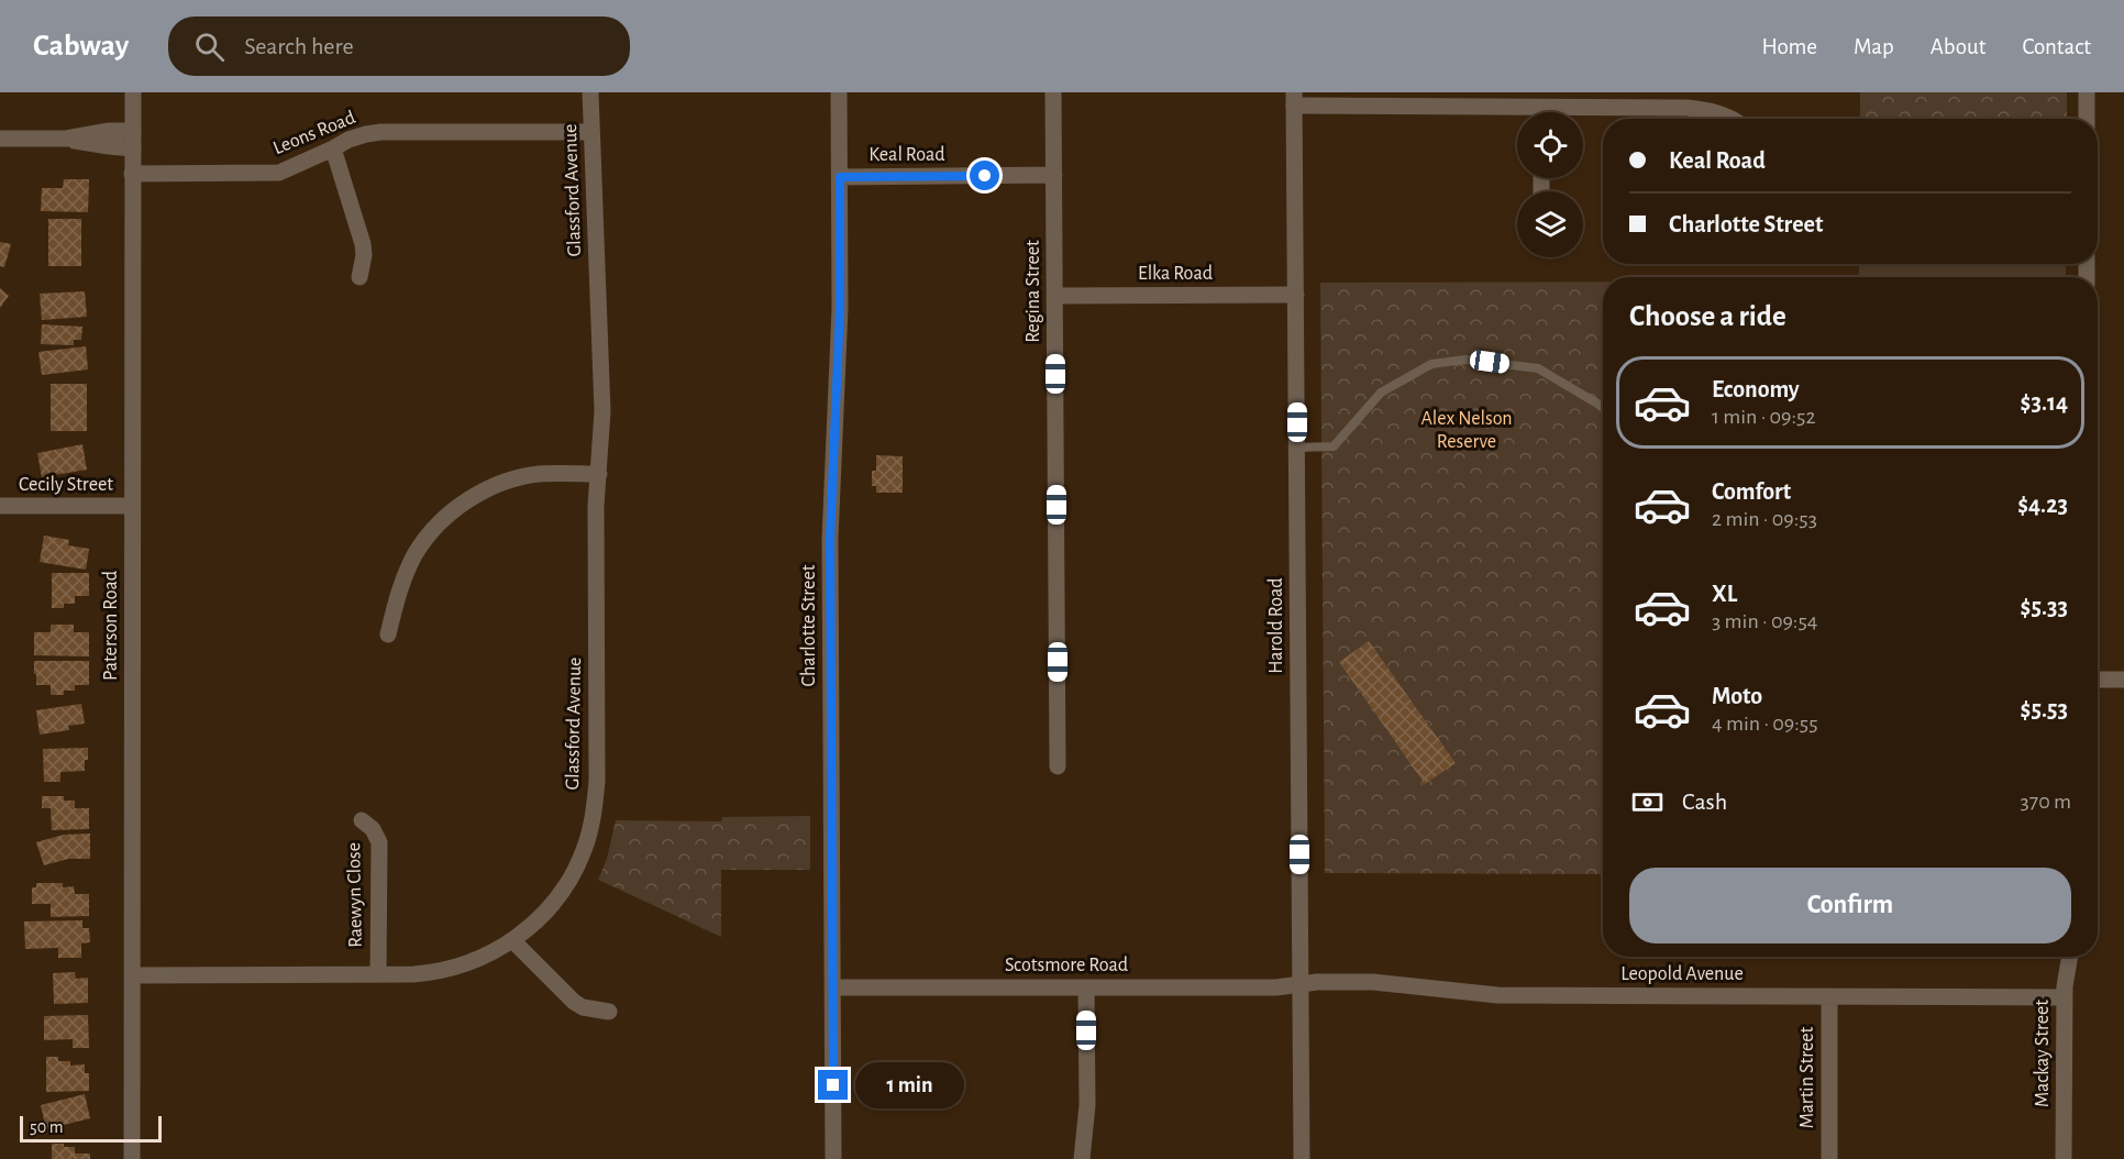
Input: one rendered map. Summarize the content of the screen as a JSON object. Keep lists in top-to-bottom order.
{
  "streets": {
    "street": [
      "Leons Road",
      "Keal Road",
      "Glassford Avenue",
      "Elka Road",
      "Regina Street",
      "Cecily Street",
      "Paterson Road",
      "Charlotte Street",
      "Harold Road",
      "Raewyn Close",
      "Scotsmore Road",
      "Leopold Avenue",
      "Mackay Street",
      "Martin Street"
    ]
  },
  "crossings": [
    ["Leons Road", "Glassford Avenue"],
    ["Leons Road", "Paterson Road"],
    ["Keal Road", "Regina Street"],
    ["Keal Road", "Charlotte Street"],
    ["Glassford Avenue", "Paterson Road"],
    ["Glassford Avenue", "Raewyn Close"],
    ["Elka Road", "Regina Street"],
    ["Elka Road", "Harold Road"],
    ["Cecily Street", "Paterson Road"],
    ["Charlotte Street", "Scotsmore Road"],
    ["Harold Road", "Scotsmore Road"],
    ["Harold Road", "Leopold Avenue"],
    ["Scotsmore Road", "Leopold Avenue"],
    ["Leopold Avenue", "Mackay Street"],
    ["Leopold Avenue", "Martin Street"]
  ],
  "parks": ["Alex Nelson Reserve"],
  "scale_bar": "50 m",
  "page": {
    "header": "Cabway",
    "search": "Search here",
    "nav": [
      "Home",
      "Map",
      "About",
      "Contact"
    ],
    "banner": ["Keal Road", "Charlotte Street"],
    "heading": "Choose a ride",
    "list": [
      {
        "name": "Economy",
        "note": "1 min · 09:52",
        "value": "$3.14"
      },
      {
        "name": "Comfort",
        "note": "2 min · 09:53",
        "value": "$4.23"
      },
      {
        "name": "XL",
        "note": "3 min · 09:54",
        "value": "$5.33"
      },
      {
        "name": "Moto",
        "note": "4 min · 09:55",
        "value": "$5.53"
      }
    ],
    "pay": ["Cash", "370 m"],
    "buttons": "Confirm",
    "bubble": "1 min",
    "scale": "50 m"
  }
}
